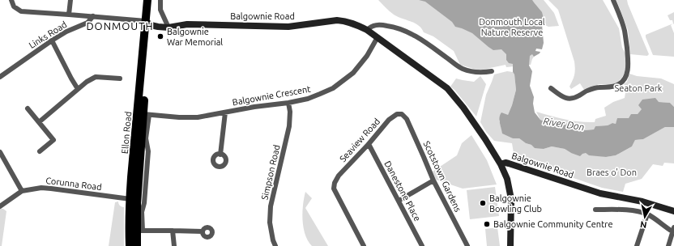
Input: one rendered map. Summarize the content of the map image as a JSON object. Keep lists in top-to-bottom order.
{
  "streets": {
    "main road": ["Ellon Road"],
    "street": [
      "Balgownie Road",
      "Links Road",
      "Balgownie Crescent",
      "Seaview Road",
      "Simpson Road",
      "Scotstown Gardens",
      "Corunna Road",
      "Danestone Place"
    ]
  },
  "crossings": [
    ["Balgownie Road", "Balgownie Crescent"],
    ["Balgownie Road", "Ellon Road"],
    ["Balgownie Crescent", "Ellon Road"],
    ["Balgownie Crescent", "Simpson Road"],
    ["Ellon Road", "Corunna Road"],
    ["Seaview Road", "Scotstown Gardens"],
    ["Seaview Road", "Danestone Place"]
  ],
  "districts": ["DONMOUTH"],
  "water": ["River Don"],
  "parks": ["Donmouth Local Nature Reserve", "Seaton Park", "Braes o' Don"],
  "places": ["Balgownie War Memorial", "Balgownie Bowling Club", "Balgownie Community Centre"],
  "north": "bottom"
}
